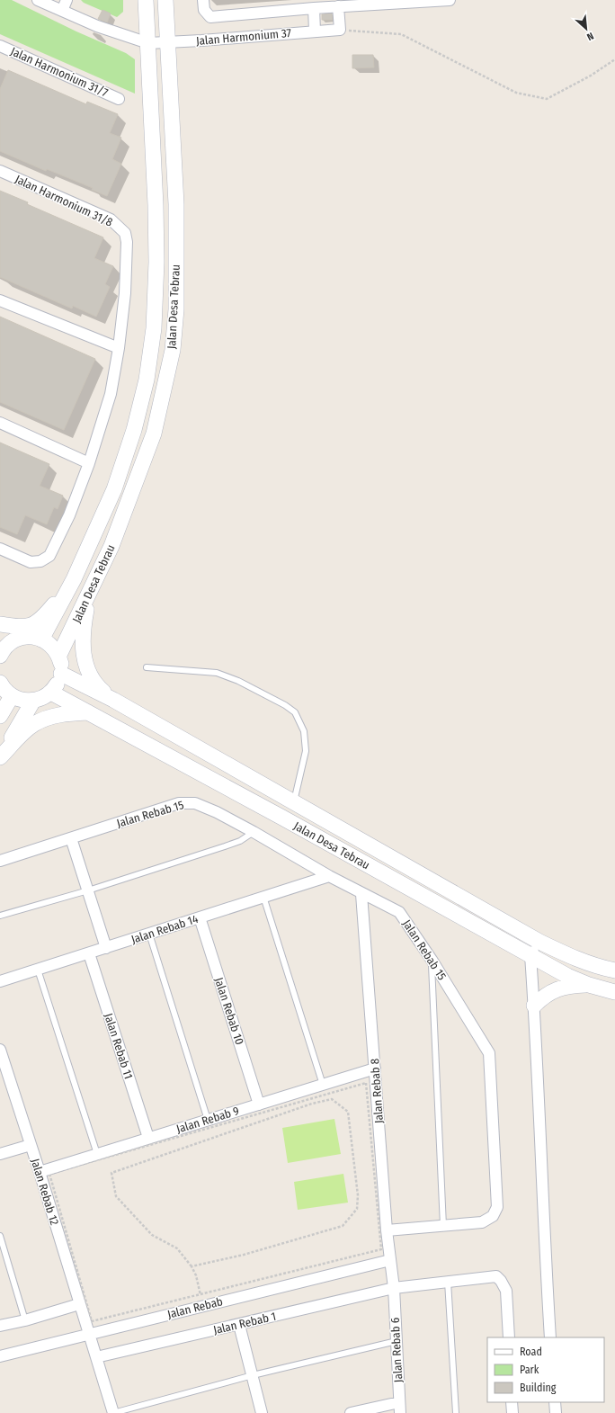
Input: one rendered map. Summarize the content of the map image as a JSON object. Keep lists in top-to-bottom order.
{
  "streets": {
    "street": [
      "Jalan Harmonium 37",
      "Jalan Harmonium 31/7",
      "Jalan Harmonium 31/8",
      "Jalan Desa Tebrau",
      "Jalan Rebab 15",
      "Jalan Rebab 14",
      "Jalan Rebab 10",
      "Jalan Rebab 11",
      "Jalan Rebab 8",
      "Jalan Rebab 9",
      "Jalan Rebab 12",
      "Jalan Rebab",
      "Jalan Rebab 1",
      "Jalan Rebab 6"
    ]
  },
  "crossings": [
    ["Jalan Harmonium 37", "Jalan Desa Tebrau"],
    ["Jalan Rebab 15", "Jalan Rebab 14"],
    ["Jalan Rebab 15", "Jalan Rebab 8"],
    ["Jalan Rebab 14", "Jalan Rebab 10"],
    ["Jalan Rebab 14", "Jalan Rebab 11"],
    ["Jalan Rebab 10", "Jalan Rebab 9"],
    ["Jalan Rebab 11", "Jalan Rebab 9"],
    ["Jalan Rebab 8", "Jalan Rebab 9"],
    ["Jalan Rebab 8", "Jalan Rebab"],
    ["Jalan Rebab 8", "Jalan Rebab 1"],
    ["Jalan Rebab 8", "Jalan Rebab 6"],
    ["Jalan Rebab 9", "Jalan Rebab 12"],
    ["Jalan Rebab 12", "Jalan Rebab"],
    ["Jalan Rebab 12", "Jalan Rebab 1"],
    ["Jalan Rebab 1", "Jalan Rebab 6"]
  ],
  "legend": ["Road", "Park", "Building"],
  "north": "bottom right"
}
